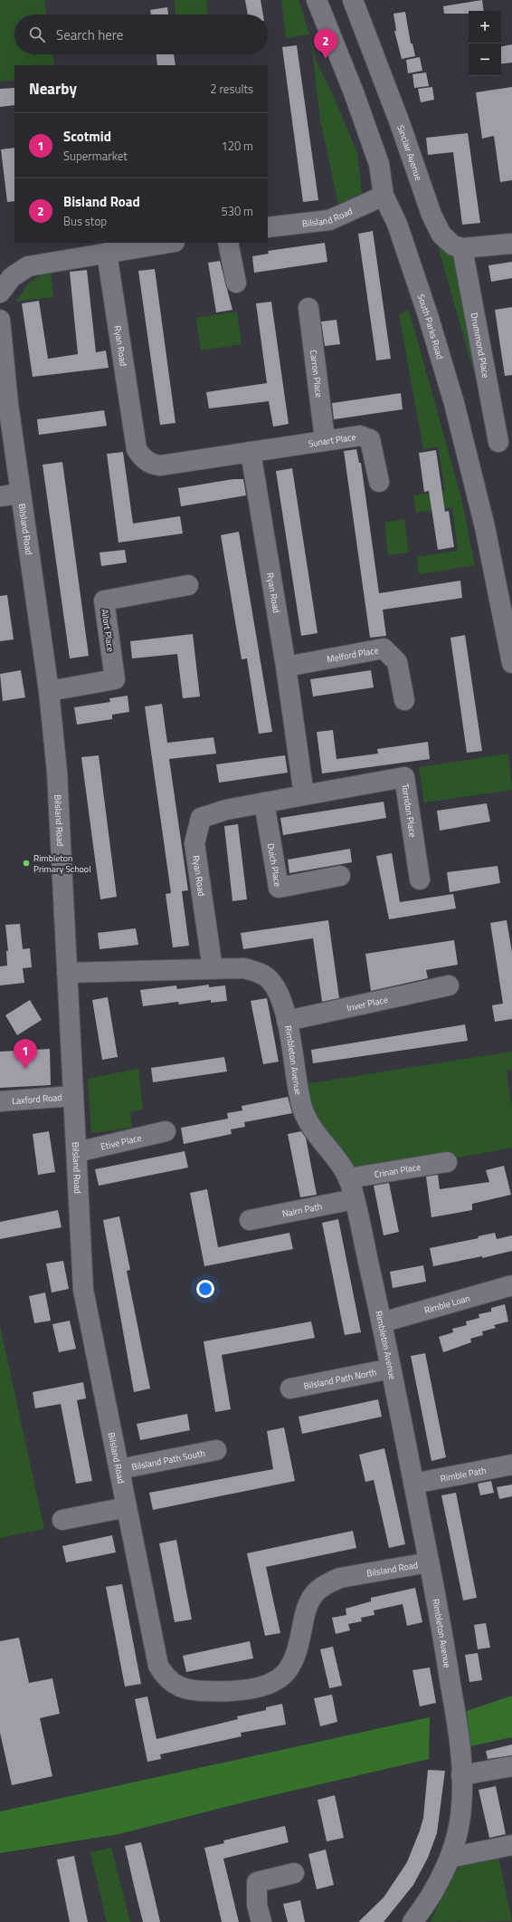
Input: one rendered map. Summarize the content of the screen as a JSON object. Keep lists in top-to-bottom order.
{
  "streets": {
    "street": [
      "Sinclair Avenue",
      "Bilsland Road",
      "South Parks Road",
      "Drummond Place",
      "Ryan Road",
      "Carron Place",
      "Sunart Place",
      "Ailort Place",
      "Melford Place",
      "Torridon Place",
      "Duich Place",
      "Inver Place",
      "Rimbleton Avenue",
      "Laxford Road",
      "Etive Place",
      "Crinan Place",
      "Nairn Path",
      "Rimble Loan",
      "Bilsland Path North",
      "Bilsland Path South",
      "Rimble Path"
    ]
  },
  "crossings": [
    ["Sinclair Avenue", "Drummond Place"],
    ["Bilsland Road", "South Parks Road"],
    ["Bilsland Road", "Ailort Place"],
    ["Bilsland Road", "Rimbleton Avenue"],
    ["Bilsland Road", "Laxford Road"],
    ["Bilsland Road", "Etive Place"],
    ["Bilsland Road", "Bilsland Path South"],
    ["Ryan Road", "Sunart Place"],
    ["Ryan Road", "Melford Place"],
    ["Ryan Road", "Torridon Place"],
    ["Ryan Road", "Duich Place"],
    ["Ryan Road", "Rimbleton Avenue"],
    ["Carron Place", "Sunart Place"],
    ["Inver Place", "Rimbleton Avenue"],
    ["Rimbleton Avenue", "Crinan Place"],
    ["Rimbleton Avenue", "Nairn Path"],
    ["Rimbleton Avenue", "Rimble Loan"],
    ["Rimbleton Avenue", "Bilsland Path North"],
    ["Rimbleton Avenue", "Rimble Path"]
  ],
  "places": ["Rimbleton Primary School"],
  "page": {
    "map_buttons": ["+", "−"],
    "search": "Search here",
    "pins": ["2", "1"],
    "heading": ["Nearby", "2 results"],
    "list": [
      {
        "mark": "1",
        "name": "Scotmid",
        "note": "Supermarket",
        "value": "120 m"
      },
      {
        "mark": "2",
        "name": "Bisland Road",
        "note": "Bus stop",
        "value": "530 m"
      }
    ]
  }
}
